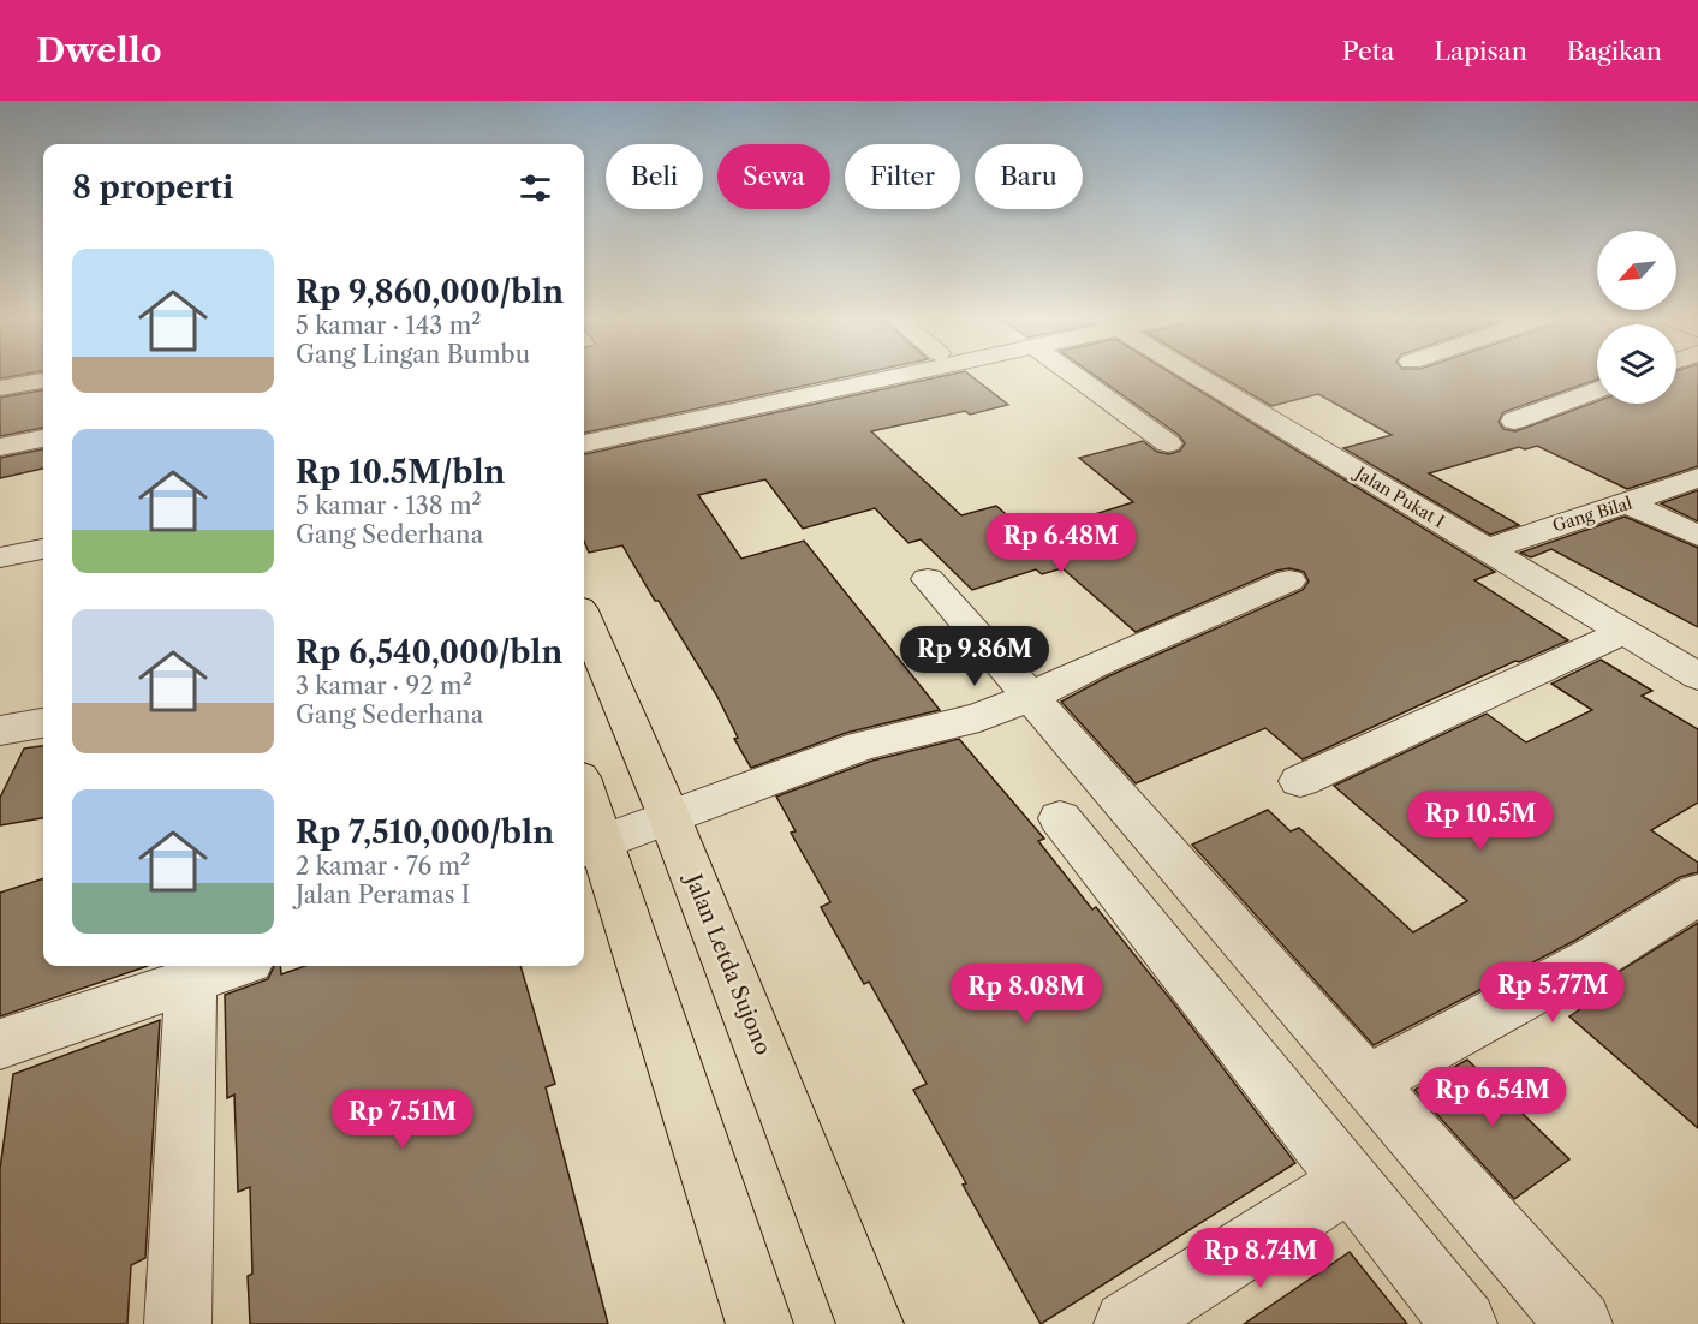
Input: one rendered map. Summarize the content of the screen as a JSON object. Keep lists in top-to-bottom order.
{
  "streets": {
    "highway": ["Jalan Letda Sujono"],
    "street": ["Jalan Pukat I", "Gang Bilal"]
  },
  "crossings": [
    ["Jalan Pukat I", "Gang Bilal"]
  ],
  "north": "bottom left",
  "page": {
    "header": "Dwello",
    "nav": ["Peta", "Lapisan", "Bagikan"],
    "chip": [
      "Beli",
      "Sewa",
      "Filter",
      "Baru"
    ],
    "heading": "8 properti",
    "list": [
      {
        "name": "Rp 9,860,000/bln",
        "note": "5 kamar · 143 m² · Gang Lingan Bumbu"
      },
      {
        "name": "Rp 10.5M/bln",
        "note": "5 kamar · 138 m² · Gang Sederhana"
      },
      {
        "name": "Rp 6,540,000/bln",
        "note": "3 kamar · 92 m² · Gang Sederhana"
      },
      {
        "name": "Rp 7,510,000/bln",
        "note": "2 kamar · 76 m² · Jalan Peramas I"
      }
    ],
    "price": [
      "Rp 6.48M",
      "Rp 9.86M",
      "Rp 10.5M",
      "Rp 5.77M",
      "Rp 8.08M",
      "Rp 6.54M",
      "Rp 7.51M",
      "Rp 8.74M"
    ]
  }
}
